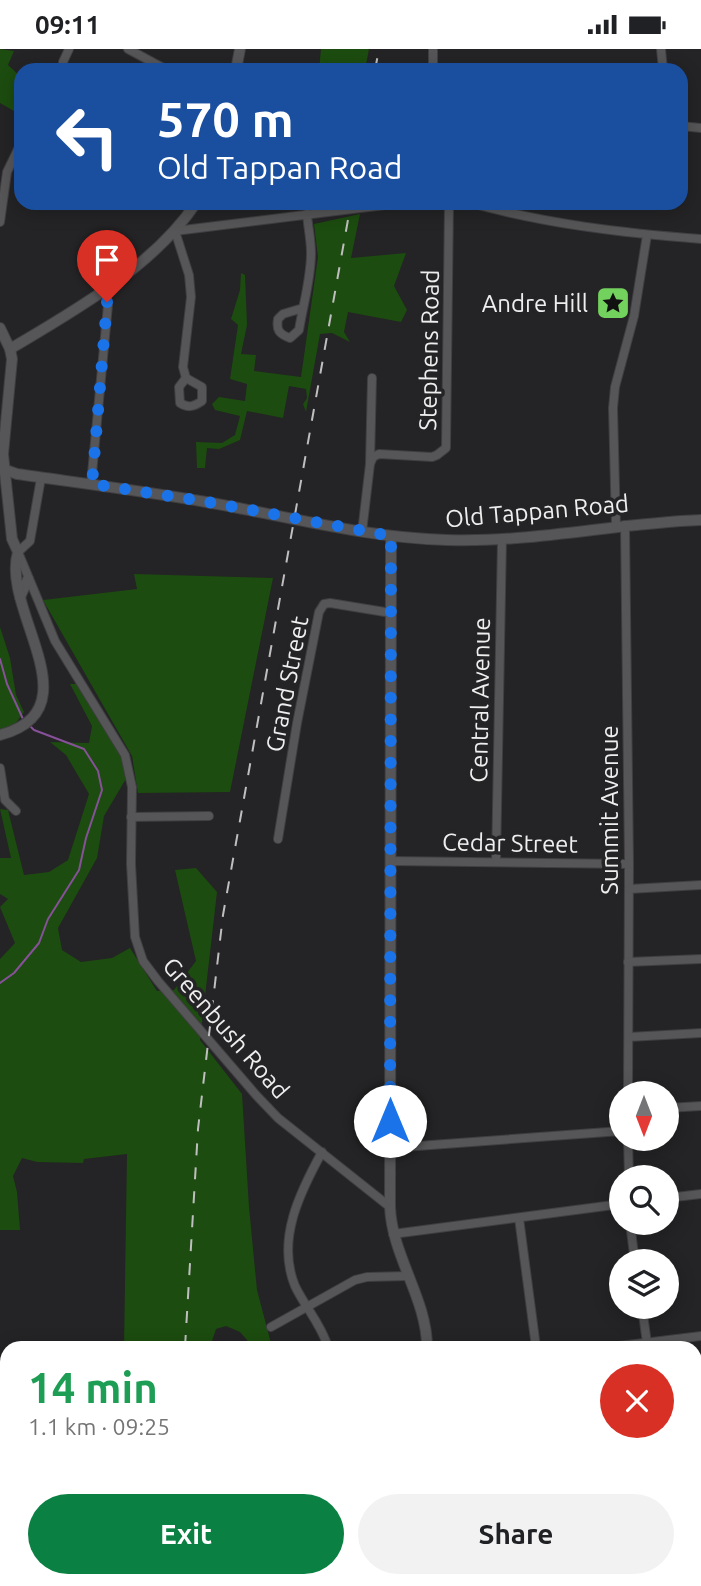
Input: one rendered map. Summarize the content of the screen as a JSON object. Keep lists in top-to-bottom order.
{
  "streets": {
    "street": [
      "Stephens Road",
      "Old Tappan Road",
      "Grand Street",
      "Central Avenue",
      "Summit Avenue",
      "Cedar Street",
      "Greenbush Road"
    ]
  },
  "crossings": [
    ["Old Tappan Road", "Central Avenue"],
    ["Old Tappan Road", "Summit Avenue"],
    ["Central Avenue", "Cedar Street"],
    ["Summit Avenue", "Cedar Street"]
  ],
  "places": {
    "place": ["Andre Hill"]
  },
  "north": "bottom",
  "page": {
    "status": "09:11",
    "turn": ["570 m", "Old Tappan Road"],
    "heading": ["14 min", "1.1 km · 09:25"],
    "buttons": ["Exit", "Share"]
  }
}
